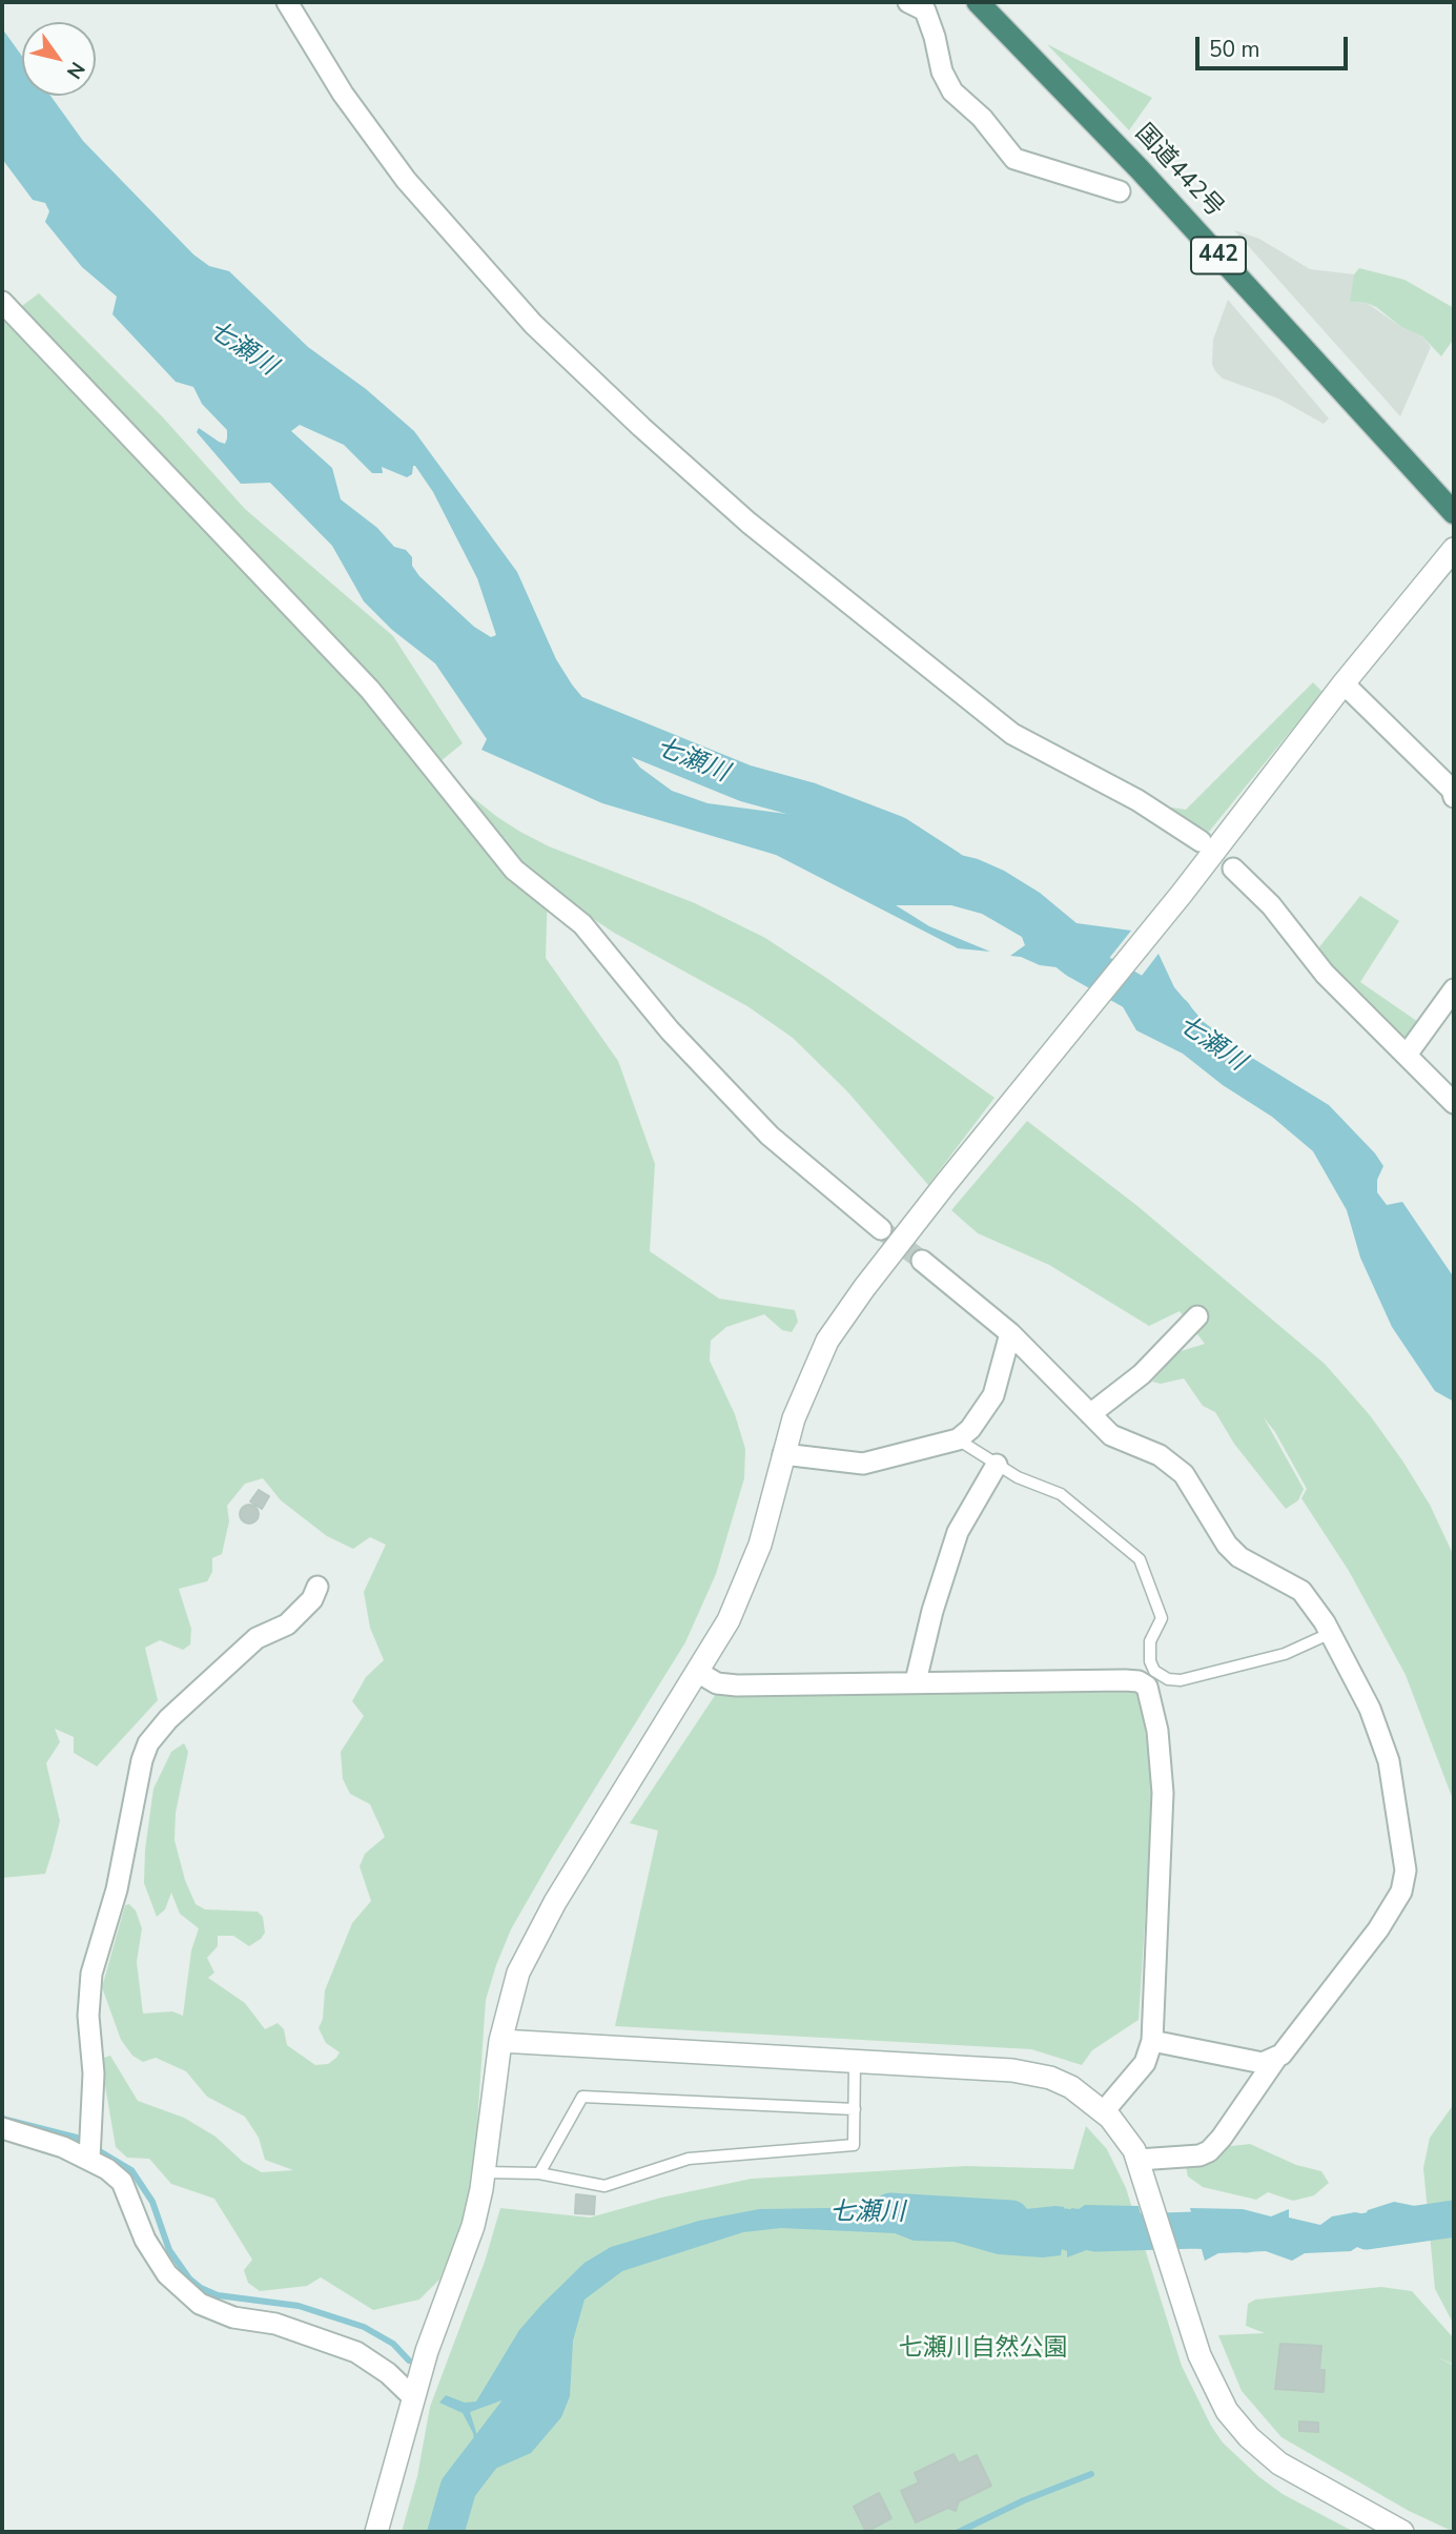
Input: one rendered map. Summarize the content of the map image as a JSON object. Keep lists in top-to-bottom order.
{
  "streets": {
    "highway": ["国道442号", "442"]
  },
  "water": ["七瀬川"],
  "parks": ["七瀬川自然公園"],
  "scale_bar": "50 m",
  "north": "bottom right"
}
